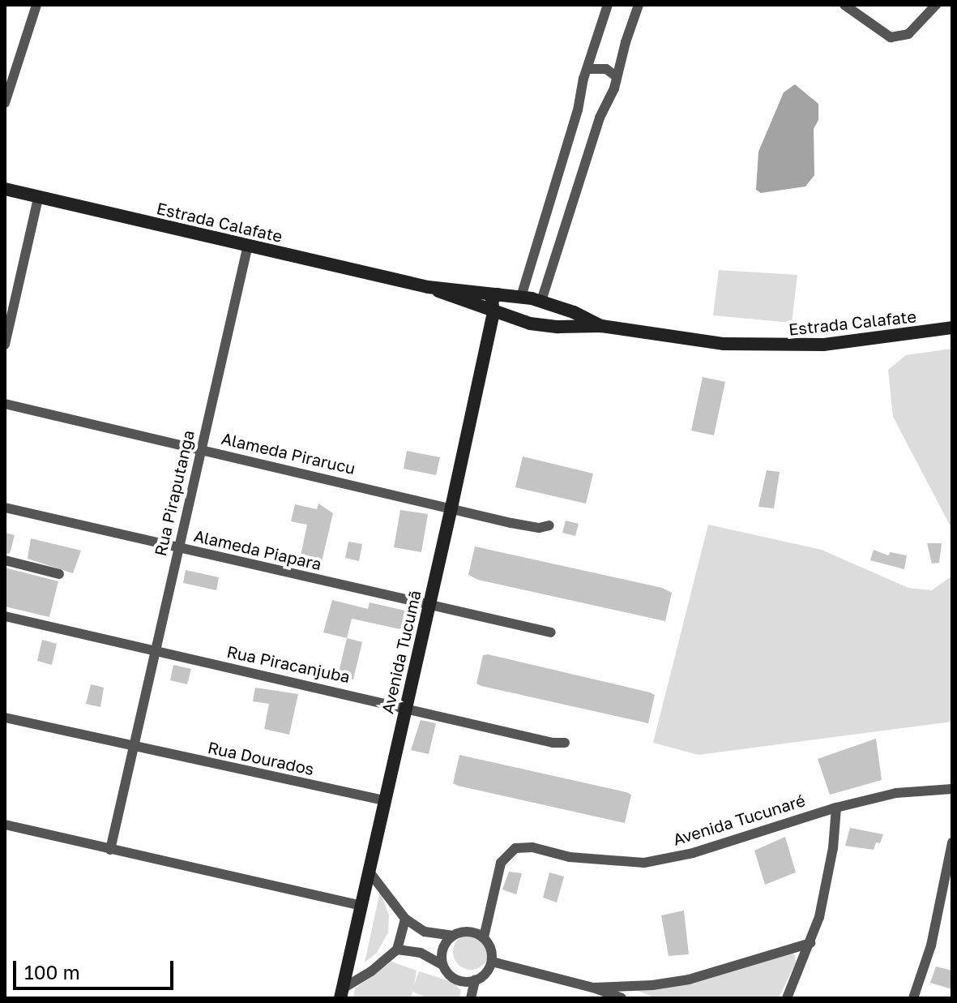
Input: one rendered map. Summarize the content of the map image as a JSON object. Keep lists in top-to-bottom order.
{
  "streets": {
    "street": [
      "Estrada Calafate",
      "Alameda Pirarucu",
      "Rua Piraputanga",
      "Alameda Piapara",
      "Avenida Tucumã",
      "Rua Piracanjuba",
      "Rua Dourados",
      "Avenida Tucunaré"
    ]
  },
  "crossings": [
    ["Estrada Calafate", "Rua Piraputanga"],
    ["Estrada Calafate", "Avenida Tucumã"],
    ["Alameda Pirarucu", "Rua Piraputanga"],
    ["Alameda Pirarucu", "Avenida Tucumã"],
    ["Rua Piraputanga", "Alameda Piapara"],
    ["Rua Piraputanga", "Rua Piracanjuba"],
    ["Rua Piraputanga", "Rua Dourados"],
    ["Alameda Piapara", "Avenida Tucumã"],
    ["Avenida Tucumã", "Rua Piracanjuba"],
    ["Avenida Tucumã", "Rua Dourados"]
  ],
  "scale_bar": "100 m"
}
